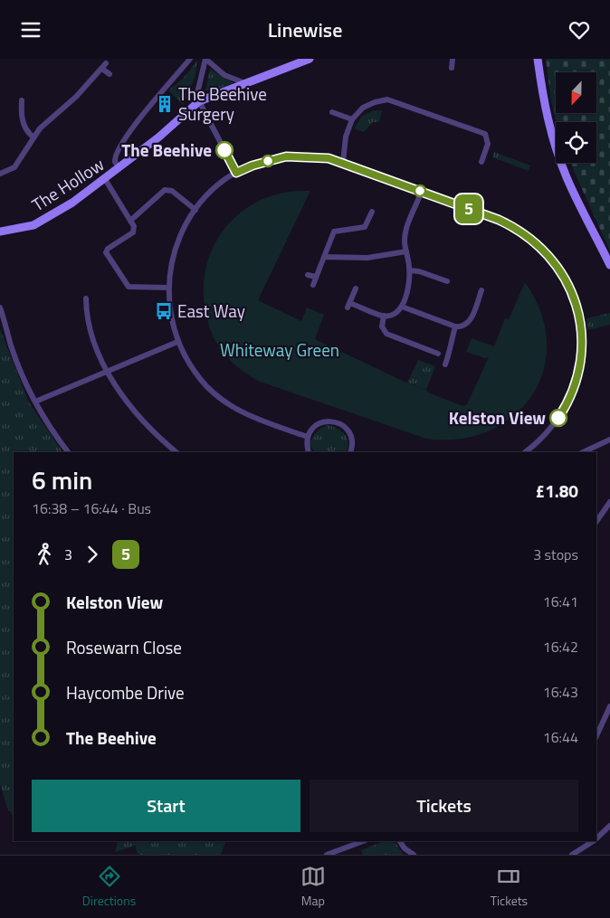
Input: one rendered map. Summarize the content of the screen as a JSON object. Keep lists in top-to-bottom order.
{
  "streets": {
    "street": ["The Hollow"]
  },
  "parks": ["Whiteway Green"],
  "places": {
    "building": ["The Beehive Surgery"],
    "other": ["The Beehive", "Kelston View"],
    "bus stop": ["East Way"]
  },
  "lines": ["bus line 5"],
  "north": "bottom",
  "page": {
    "header": "Linewise",
    "on_map": "5",
    "heading": ["6 min", "16:38 – 16:44 · Bus", "£1.80"],
    "legs": ["3", "5", "3 stops"],
    "list": [
      {
        "name": "Kelston View",
        "value": "16:41"
      },
      {
        "name": "Rosewarn Close",
        "value": "16:42"
      },
      {
        "name": "Haycombe Drive",
        "value": "16:43"
      },
      {
        "name": "The Beehive",
        "value": "16:44"
      }
    ],
    "buttons": ["Start", "Tickets"],
    "tabs": ["Directions", "Map", "Tickets"]
  }
}
